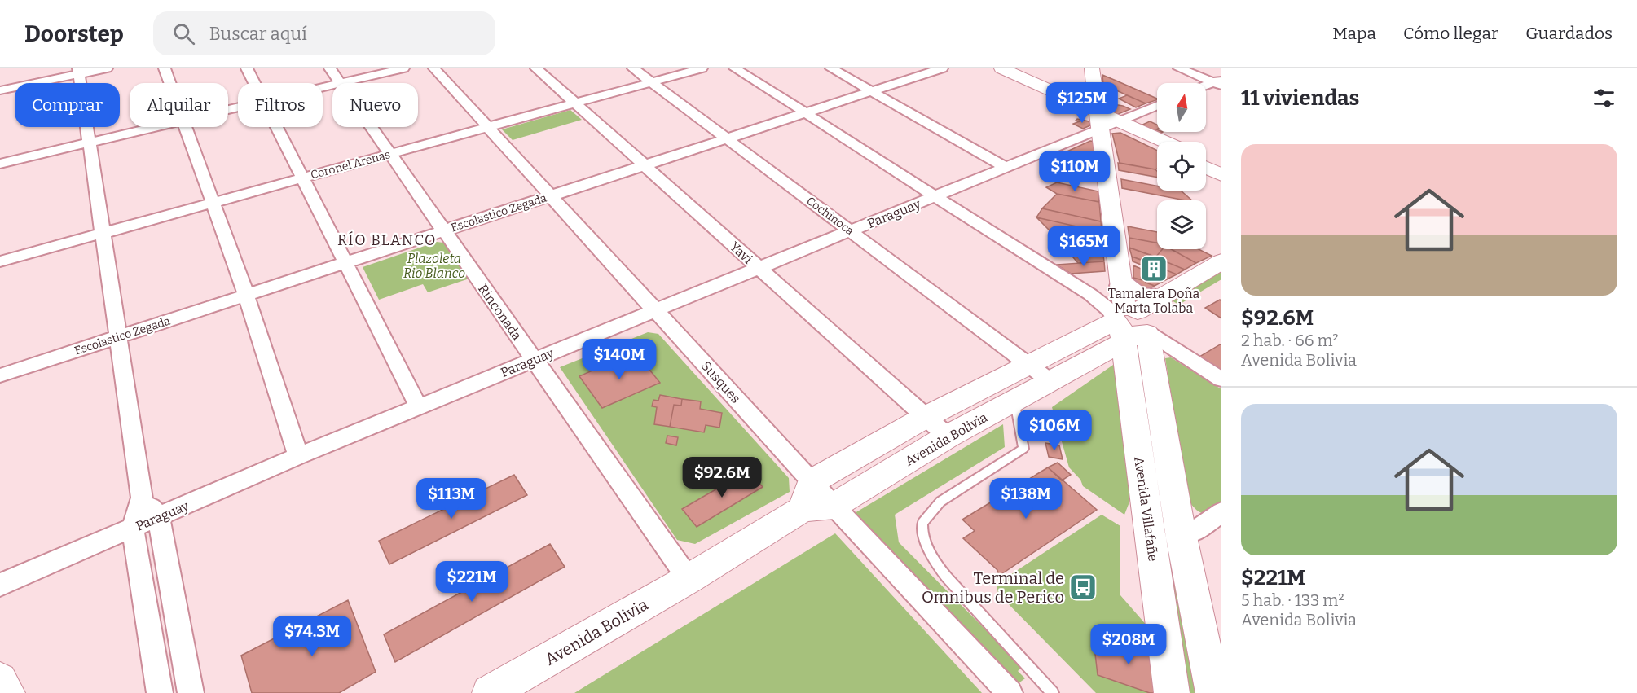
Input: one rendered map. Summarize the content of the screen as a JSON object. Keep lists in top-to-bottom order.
{
  "streets": {
    "street": [
      "Coronel Arenas",
      "Escolastico Zegada",
      "Paraguay",
      "Cochinoca",
      "Yavi",
      "Rinconada",
      "Susques",
      "Avenida Bolivia",
      "Avenida Villafañe"
    ]
  },
  "crossings": [
    ["Coronel Arenas", "Cochinoca"],
    ["Coronel Arenas", "Yavi"],
    ["Coronel Arenas", "Rinconada"],
    ["Coronel Arenas", "Susques"],
    ["Escolastico Zegada", "Cochinoca"],
    ["Escolastico Zegada", "Yavi"],
    ["Escolastico Zegada", "Rinconada"],
    ["Escolastico Zegada", "Susques"],
    ["Paraguay", "Cochinoca"],
    ["Paraguay", "Yavi"],
    ["Paraguay", "Rinconada"],
    ["Paraguay", "Susques"],
    ["Paraguay", "Avenida Villafañe"],
    ["Cochinoca", "Avenida Bolivia"],
    ["Yavi", "Avenida Bolivia"],
    ["Rinconada", "Avenida Bolivia"],
    ["Susques", "Avenida Bolivia"],
    ["Avenida Bolivia", "Avenida Villafañe"]
  ],
  "districts": ["RÍO BLANCO"],
  "parks": ["Plazoleta Rio Blanco"],
  "places": {
    "building": ["Tamalera Doña Marta Tolaba"],
    "bus stop": ["Terminal de Omnibus de Perico"]
  },
  "north": "top",
  "page": {
    "header": "Doorstep",
    "search": "Buscar aquí",
    "nav": ["Mapa", "Cómo llegar", "Guardados"],
    "heading": "11 viviendas",
    "price": [
      "$125M",
      "$110M",
      "$165M",
      "$140M",
      "$106M",
      "$92.6M",
      "$113M",
      "$138M",
      "$221M",
      "$74.3M",
      "$208M"
    ],
    "chip": [
      "Comprar",
      "Alquilar",
      "Filtros",
      "Nuevo"
    ],
    "list": [
      {
        "name": "$92.6M",
        "note": "2 hab. · 66 m² · Avenida Bolivia"
      },
      {
        "name": "$221M",
        "note": "5 hab. · 133 m² · Avenida Bolivia"
      }
    ]
  }
}
